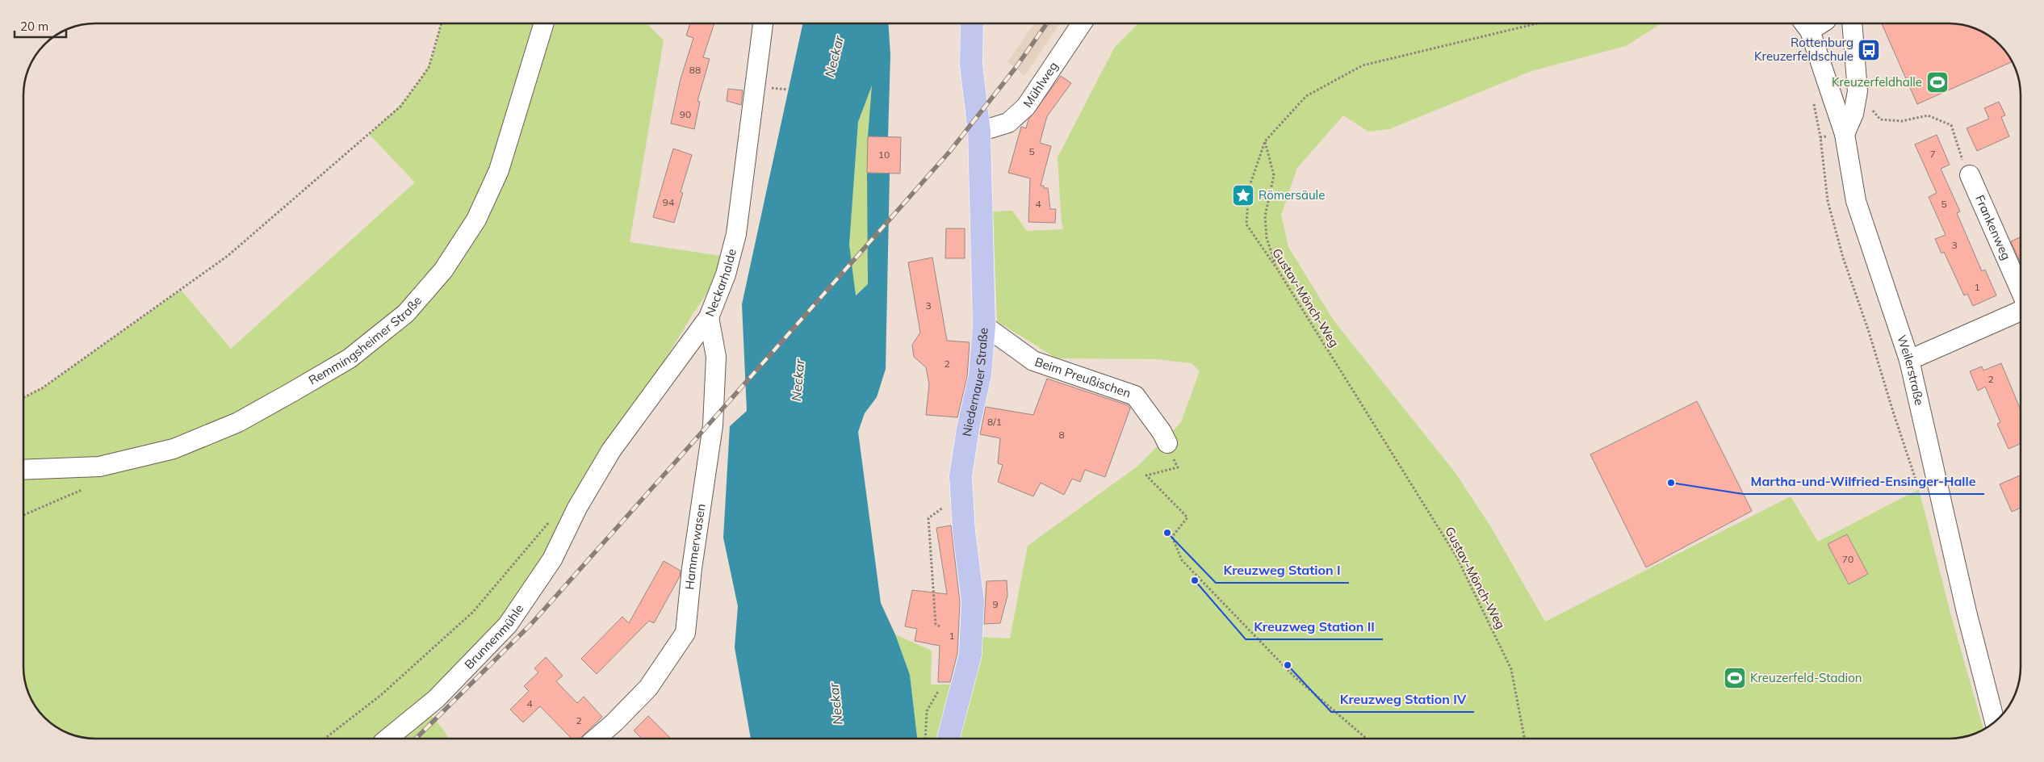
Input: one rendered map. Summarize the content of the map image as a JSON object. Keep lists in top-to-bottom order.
{
  "streets": {
    "main road": ["Niedernauer Straße"],
    "street": [
      "Mühlweg",
      "Frankenweg",
      "Neckarhalde",
      "Remmingsheimer Straße",
      "Weilerstraße",
      "Beim Preußischen",
      "Hammerwasen",
      "Brunnenmühle"
    ],
    "path": ["Gustav-Mönch-Weg"]
  },
  "crossings": [
    ["Mühlweg", "Niedernauer Straße"],
    ["Neckarhalde", "Hammerwasen"],
    ["Neckarhalde", "Brunnenmühle"],
    ["Beim Preußischen", "Niedernauer Straße"]
  ],
  "water": ["Neckar"],
  "places": {
    "bus stop": ["Rottenburg Kreuzerfeldschule"],
    "sports": ["Kreuzerfeldhalle", "Kreuzerfeld-Stadion"],
    "place": ["Römersäule"],
    "other": [
      "Martha-und-Wilfried-Ensinger-Halle",
      "Kreuzweg Station I",
      "Kreuzweg Station II",
      "Kreuzweg Station IV"
    ]
  },
  "house_numbers": [
    "88",
    "90",
    "5",
    "7",
    "10",
    "94",
    "4",
    "5",
    "3",
    "1",
    "3",
    "2",
    "2",
    "8/1",
    "8",
    "70",
    "9",
    "1",
    "4",
    "2"
  ],
  "scale_bar": "20 m"
}
